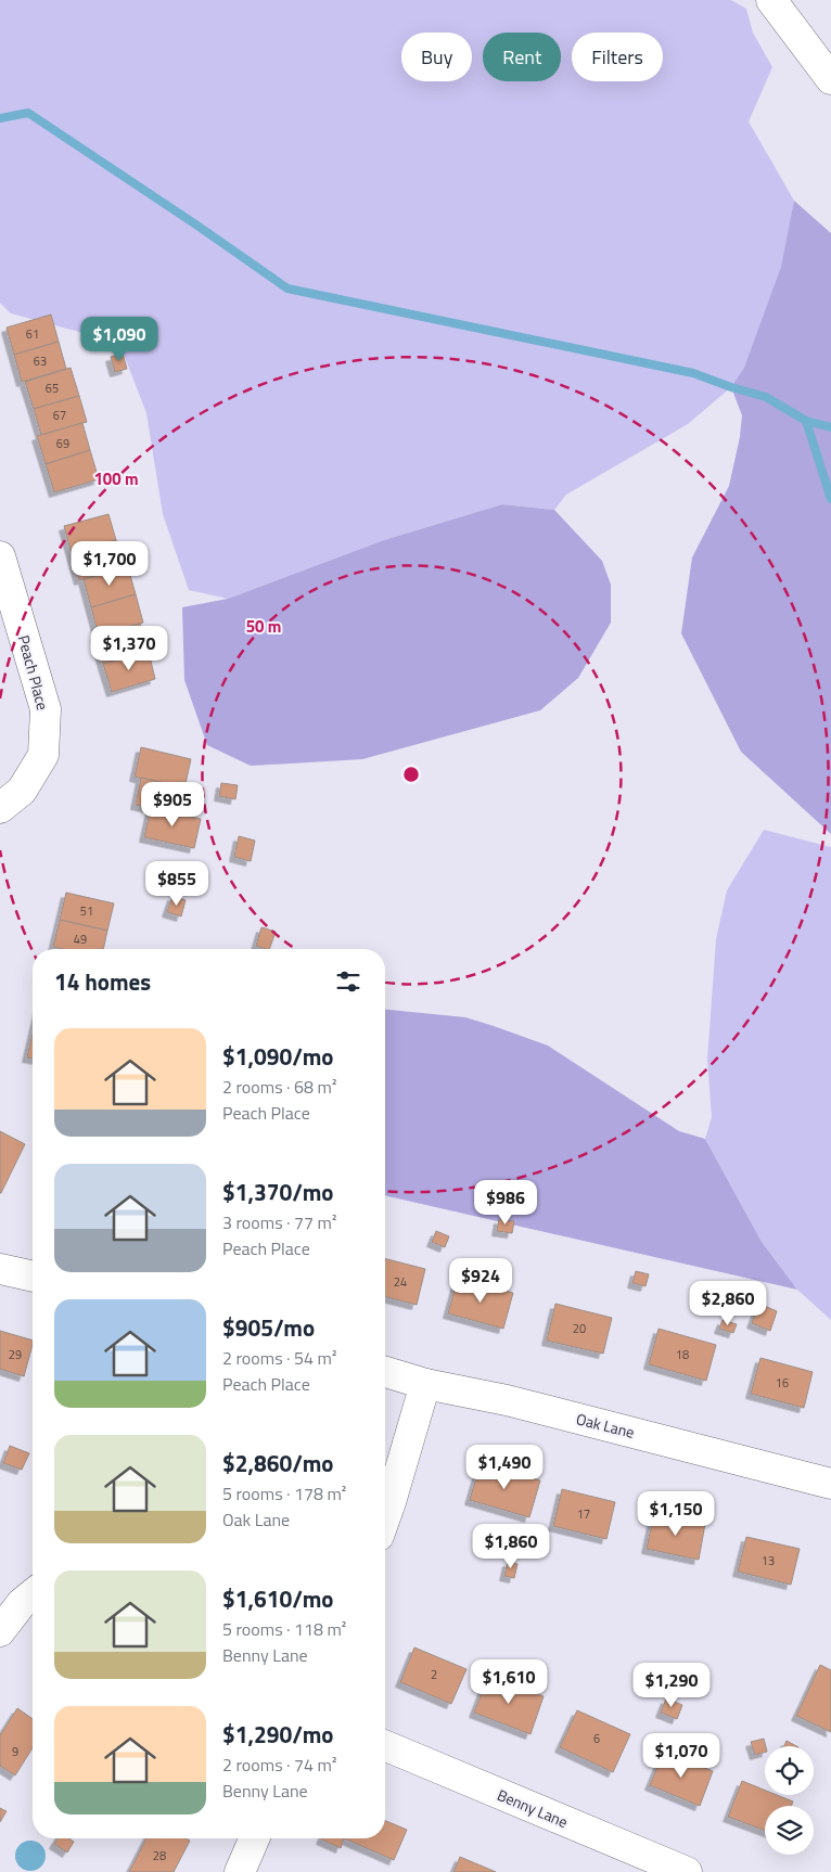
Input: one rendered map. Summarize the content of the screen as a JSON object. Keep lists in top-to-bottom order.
{
  "streets": {
    "street": ["Peach Place", "Oak Lane", "Benny Lane"]
  },
  "house_numbers": [
    "61",
    "63",
    "65",
    "67",
    "69",
    "51",
    "49",
    "24",
    "20",
    "29",
    "18",
    "16",
    "17",
    "13",
    "2",
    "6",
    "9",
    "28"
  ],
  "page": {
    "chip": ["Buy", "Rent", "Filters"],
    "price": [
      "$1,090",
      "$1,700",
      "$1,370",
      "$905",
      "$855",
      "$986",
      "$924",
      "$2,860",
      "$1,490",
      "$1,150",
      "$1,860",
      "$1,610",
      "$1,290",
      "$1,070"
    ],
    "heading": "14 homes",
    "list": [
      {
        "name": "$1,090/mo",
        "note": "2 rooms · 68 m² · Peach Place"
      },
      {
        "name": "$1,370/mo",
        "note": "3 rooms · 77 m² · Peach Place"
      },
      {
        "name": "$905/mo",
        "note": "2 rooms · 54 m² · Peach Place"
      },
      {
        "name": "$2,860/mo",
        "note": "5 rooms · 178 m² · Oak Lane"
      },
      {
        "name": "$1,610/mo",
        "note": "5 rooms · 118 m² · Benny Lane"
      },
      {
        "name": "$1,290/mo",
        "note": "2 rooms · 74 m² · Benny Lane"
      }
    ]
  },
  "rings": ["100 m", "50 m"]
}
